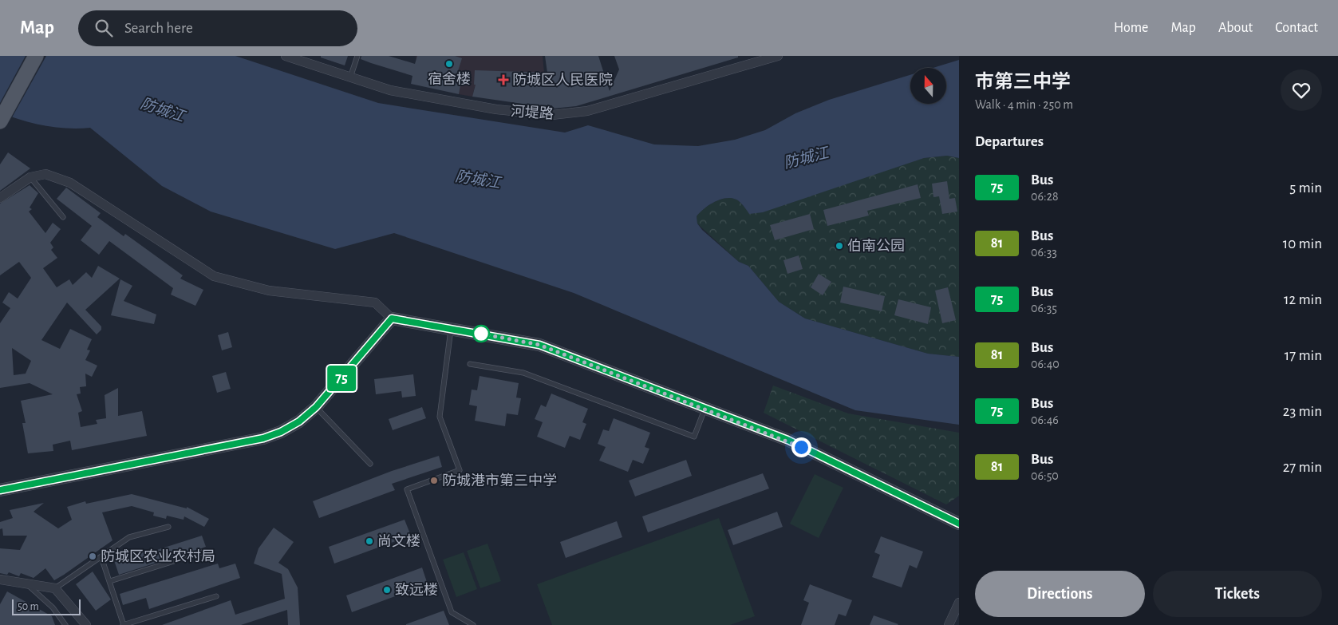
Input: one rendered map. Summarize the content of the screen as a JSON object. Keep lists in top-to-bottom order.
{
  "streets": {
    "street": ["河堤路"]
  },
  "water": ["防城江"],
  "places": {
    "other": [
      "宿舍楼",
      "伯南公园",
      "防城港市第三中学",
      "尚文楼",
      "防城区农业农村局",
      "致远楼"
    ],
    "health": ["防城区人民医院"]
  },
  "lines": ["bus line 75"],
  "scale_bar": "50 m",
  "north": "top",
  "page": {
    "header": "Map",
    "search": "Search here",
    "nav": [
      "Home",
      "Map",
      "About",
      "Contact"
    ],
    "on_map": "75",
    "heading": [
      ["巿第三中学", "Walk · 4 min · 250 m"],
      "Departures"
    ],
    "list": [
      {
        "mark": "75",
        "name": "Bus",
        "note": "06:28",
        "value": "5 min"
      },
      {
        "mark": "81",
        "name": "Bus",
        "note": "06:33",
        "value": "10 min"
      },
      {
        "mark": "75",
        "name": "Bus",
        "note": "06:35",
        "value": "12 min"
      },
      {
        "mark": "81",
        "name": "Bus",
        "note": "06:40",
        "value": "17 min"
      },
      {
        "mark": "75",
        "name": "Bus",
        "note": "06:46",
        "value": "23 min"
      },
      {
        "mark": "81",
        "name": "Bus",
        "note": "06:50",
        "value": "27 min"
      }
    ],
    "buttons": ["Directions", "Tickets"],
    "scale": "50 m"
  }
}
